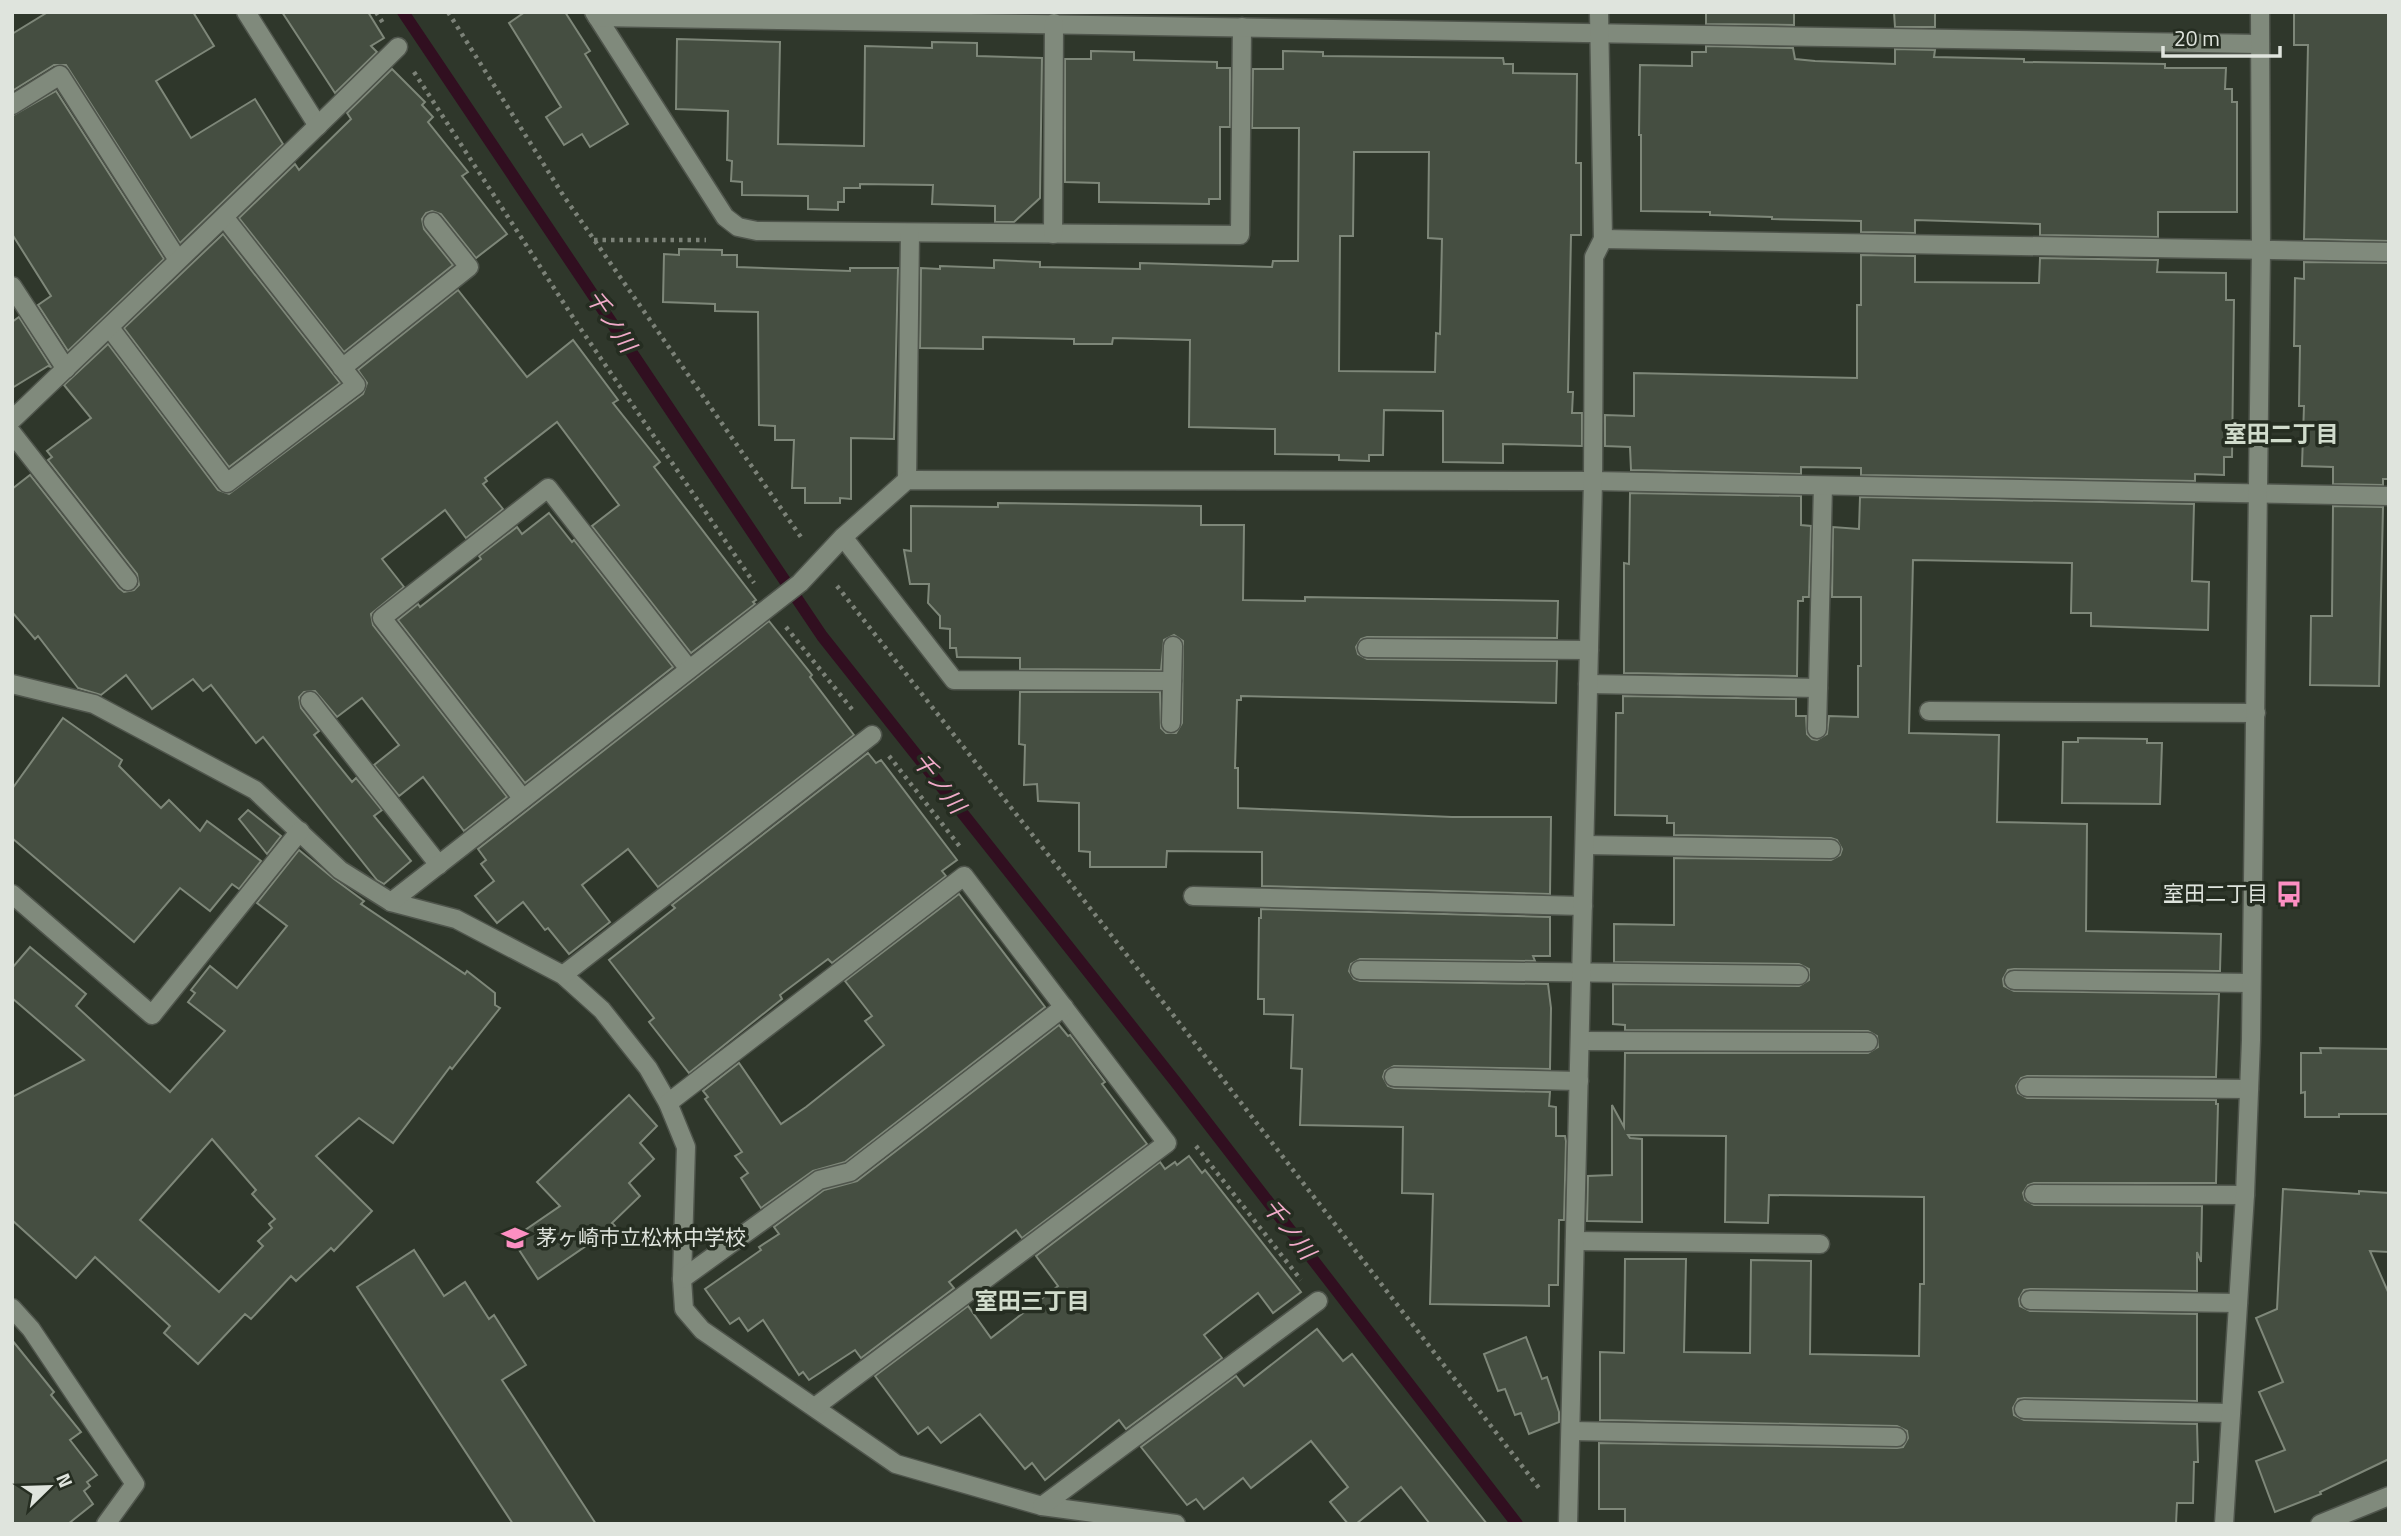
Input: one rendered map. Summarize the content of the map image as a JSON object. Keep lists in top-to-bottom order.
{
  "districts": ["室田二丁目", "室田三丁目"],
  "water": ["千ノ川"],
  "places": {
    "bus stop": ["室田二丁目"],
    "school or university": ["茅ヶ崎市立松林中学校"]
  },
  "scale_bar": "20 m",
  "north": "top right"
}
